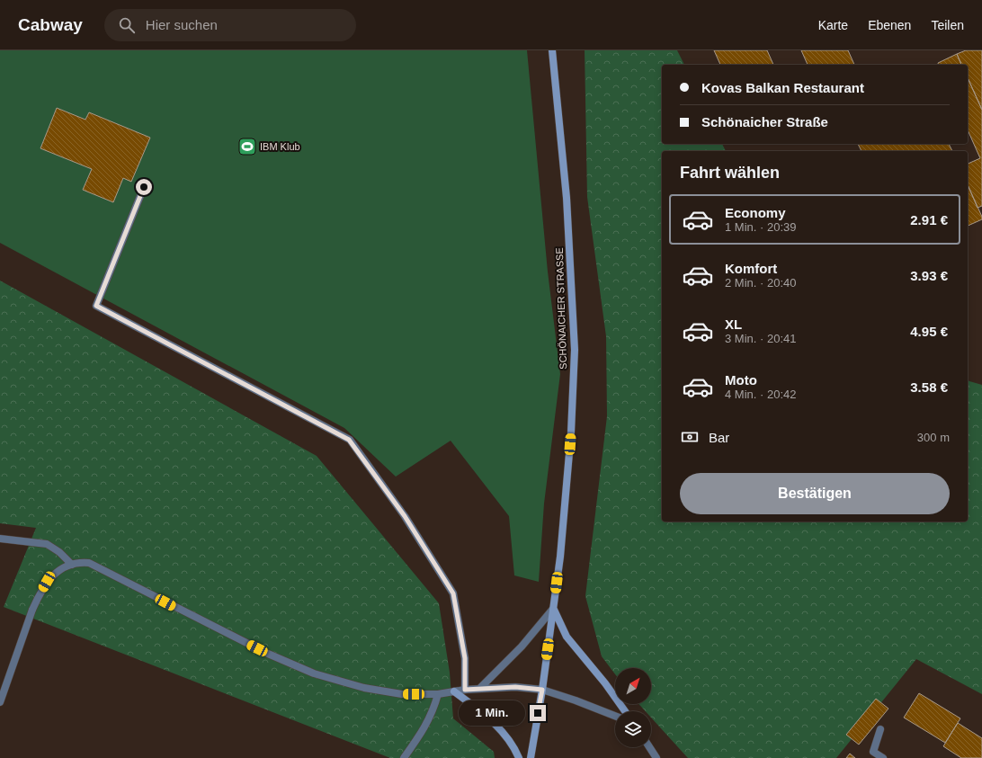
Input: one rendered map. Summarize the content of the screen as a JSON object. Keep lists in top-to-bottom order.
{
  "streets": {
    "main road": ["SCHÖNAICHER STRASSE"]
  },
  "places": {
    "sports": ["IBM Klub"]
  },
  "north": "top right",
  "page": {
    "header": "Cabway",
    "search": "Hier suchen",
    "nav": ["Karte", "Ebenen", "Teilen"],
    "banner": ["Kovas Balkan Restaurant", "Schönaicher Straße"],
    "heading": "Fahrt wählen",
    "list": [
      {
        "name": "Economy",
        "note": "1 Min. · 20:39",
        "value": "2.91 €"
      },
      {
        "name": "Komfort",
        "note": "2 Min. · 20:40",
        "value": "3.93 €"
      },
      {
        "name": "XL",
        "note": "3 Min. · 20:41",
        "value": "4.95 €"
      },
      {
        "name": "Moto",
        "note": "4 Min. · 20:42",
        "value": "3.58 €"
      }
    ],
    "pay": ["Bar", "300 m"],
    "buttons": "Bestätigen",
    "bubble": "1 Min."
  }
}
